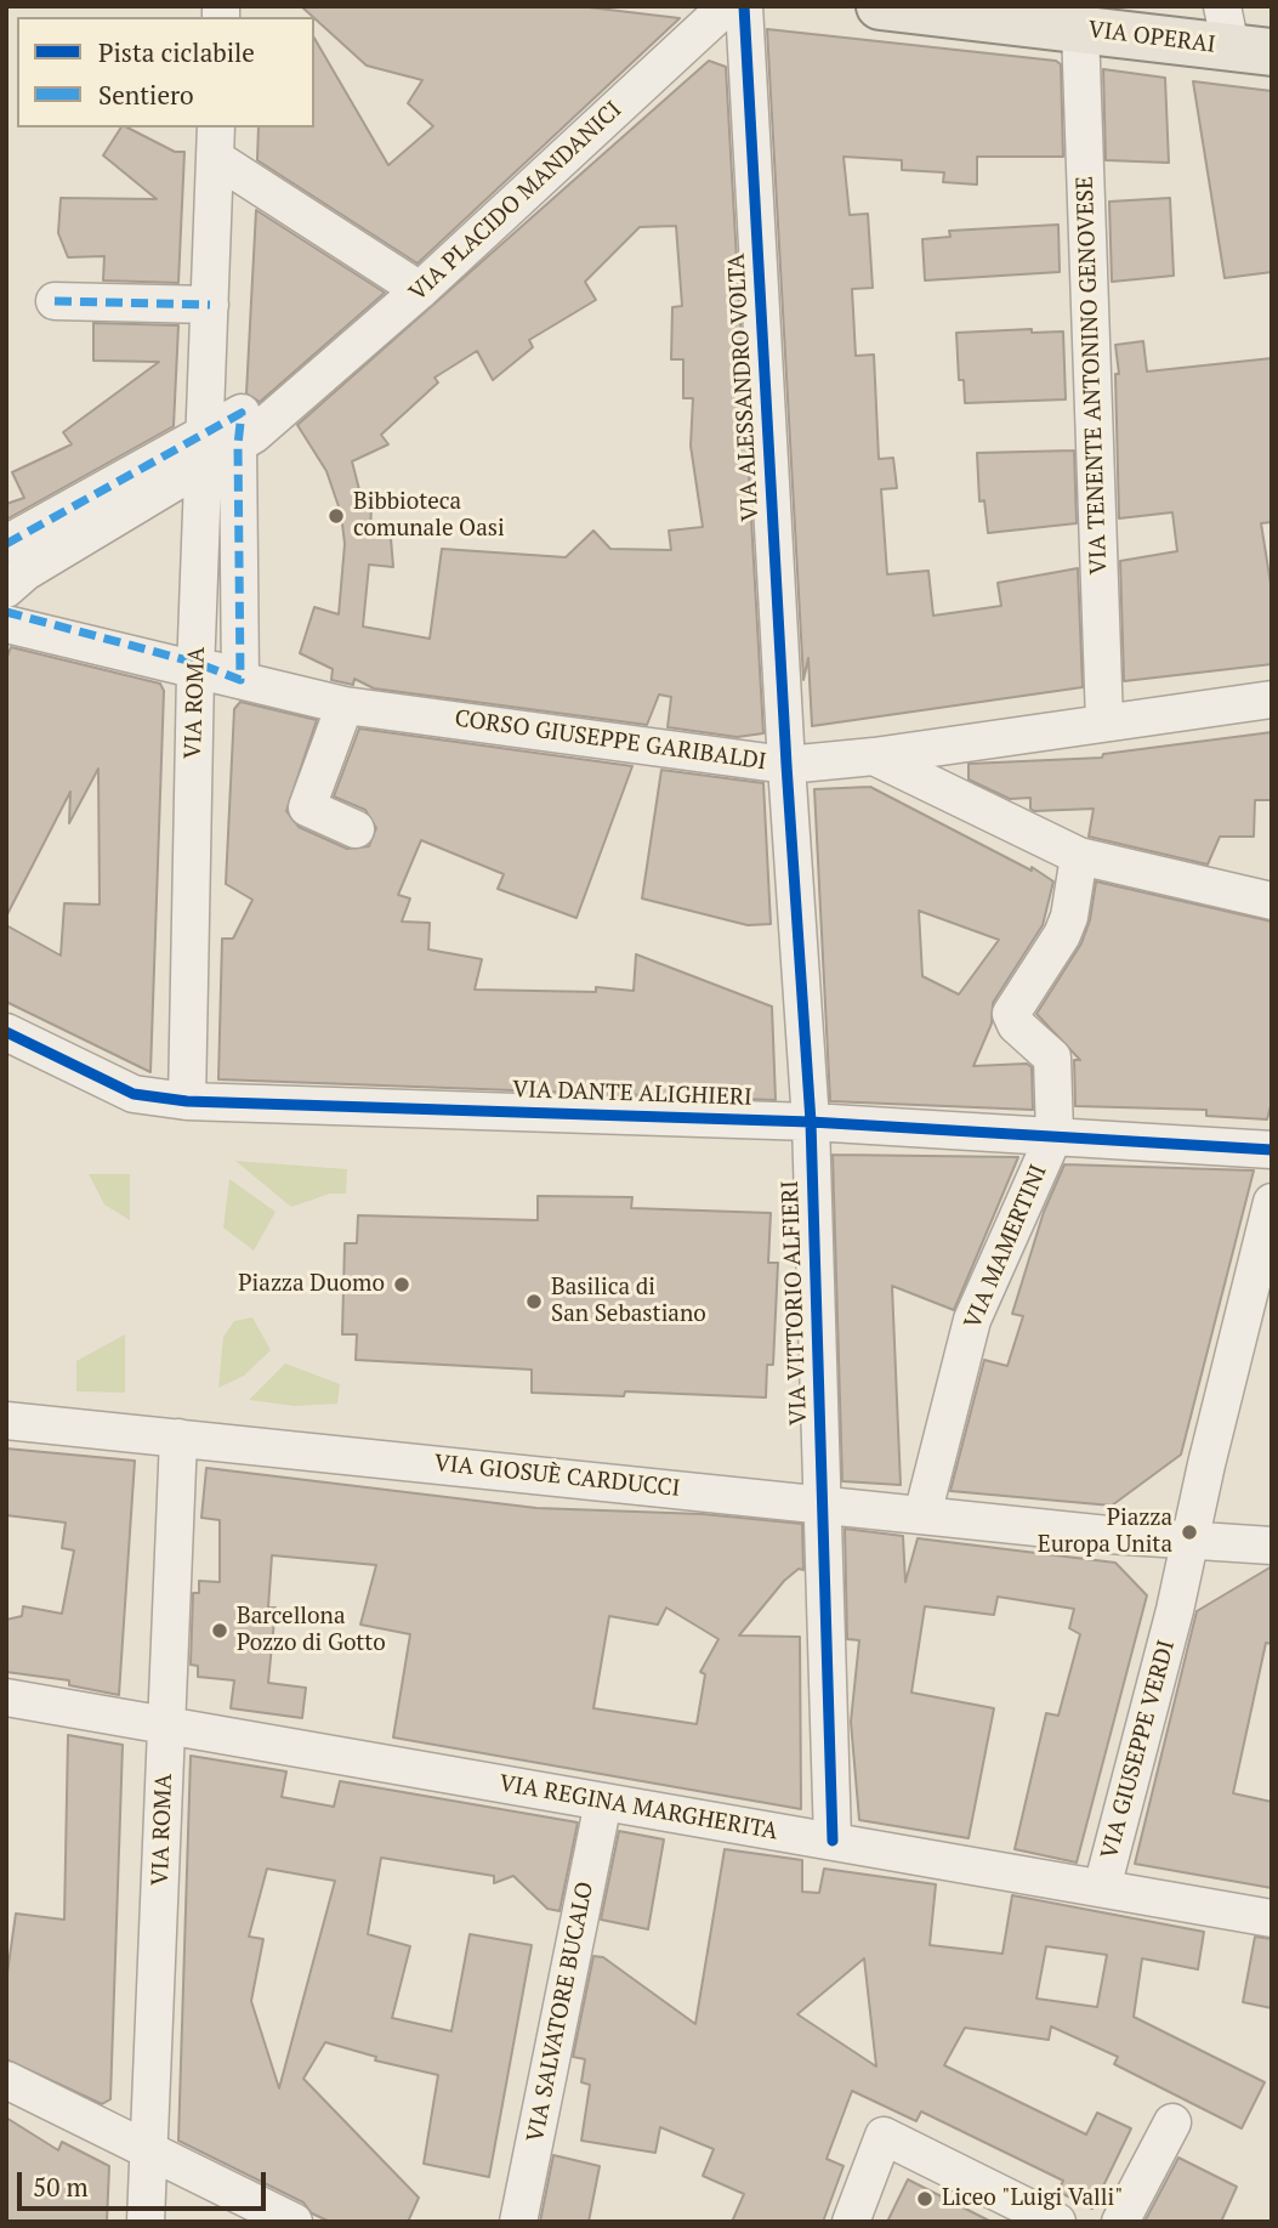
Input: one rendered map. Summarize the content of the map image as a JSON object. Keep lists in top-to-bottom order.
{
  "streets": {
    "main road": ["VIA OPERAI"],
    "street": [
      "VIA PLACIDO MANDANICI",
      "VIA TENENTE ANTONINO GENOVESE",
      "VIA ALESSANDRO VOLTA",
      "VIA ROMA",
      "CORSO GIUSEPPE GARIBALDI",
      "VIA DANTE ALIGHIERI",
      "VIA MAMERTINI",
      "VIA VITTORIO ALFIERI",
      "VIA GIOSUÈ CARDUCCI",
      "VIA GIUSEPPE VERDI",
      "VIA REGINA MARGHERITA",
      "VIA SALVATORE BUCALO"
    ]
  },
  "crossings": [
    ["VIA OPERAI", "VIA TENENTE ANTONINO GENOVESE"],
    ["VIA PLACIDO MANDANICI", "VIA ROMA"],
    ["VIA TENENTE ANTONINO GENOVESE", "CORSO GIUSEPPE GARIBALDI"],
    ["VIA ALESSANDRO VOLTA", "CORSO GIUSEPPE GARIBALDI"],
    ["VIA ALESSANDRO VOLTA", "VIA VITTORIO ALFIERI"],
    ["VIA ROMA", "CORSO GIUSEPPE GARIBALDI"],
    ["VIA ROMA", "VIA DANTE ALIGHIERI"],
    ["VIA ROMA", "VIA GIOSUÈ CARDUCCI"],
    ["VIA ROMA", "VIA REGINA MARGHERITA"],
    ["CORSO GIUSEPPE GARIBALDI", "VIA VITTORIO ALFIERI"],
    ["VIA DANTE ALIGHIERI", "VIA MAMERTINI"],
    ["VIA DANTE ALIGHIERI", "VIA VITTORIO ALFIERI"],
    ["VIA MAMERTINI", "VIA GIOSUÈ CARDUCCI"],
    ["VIA VITTORIO ALFIERI", "VIA GIOSUÈ CARDUCCI"],
    ["VIA VITTORIO ALFIERI", "VIA REGINA MARGHERITA"],
    ["VIA GIOSUÈ CARDUCCI", "VIA GIUSEPPE VERDI"],
    ["VIA GIUSEPPE VERDI", "VIA REGINA MARGHERITA"],
    ["VIA REGINA MARGHERITA", "VIA SALVATORE BUCALO"]
  ],
  "places": [
    "Bibbioteca comunale Oasi",
    "Piazza Duomo",
    "Basilica di San Sebastiano",
    "Piazza Europa Unita",
    "Barcellona Pozzo di Gotto",
    "Liceo \"Luigi Valli\""
  ],
  "legend": ["Pista ciclabile", "Sentiero"],
  "scale_bar": "50 m"
}
